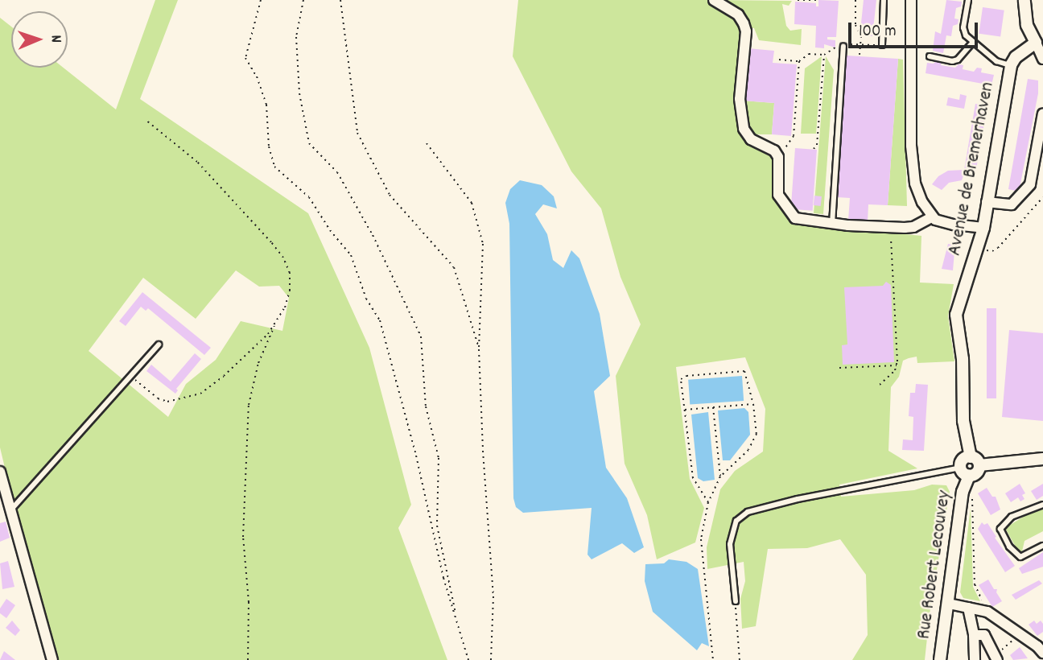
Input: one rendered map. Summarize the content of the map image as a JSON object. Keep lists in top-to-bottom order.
{
  "streets": {
    "street": ["Avenue de Bremerhaven", "Rue Robert Lecouvey"]
  },
  "scale_bar": "100 m",
  "north": "right"
}
